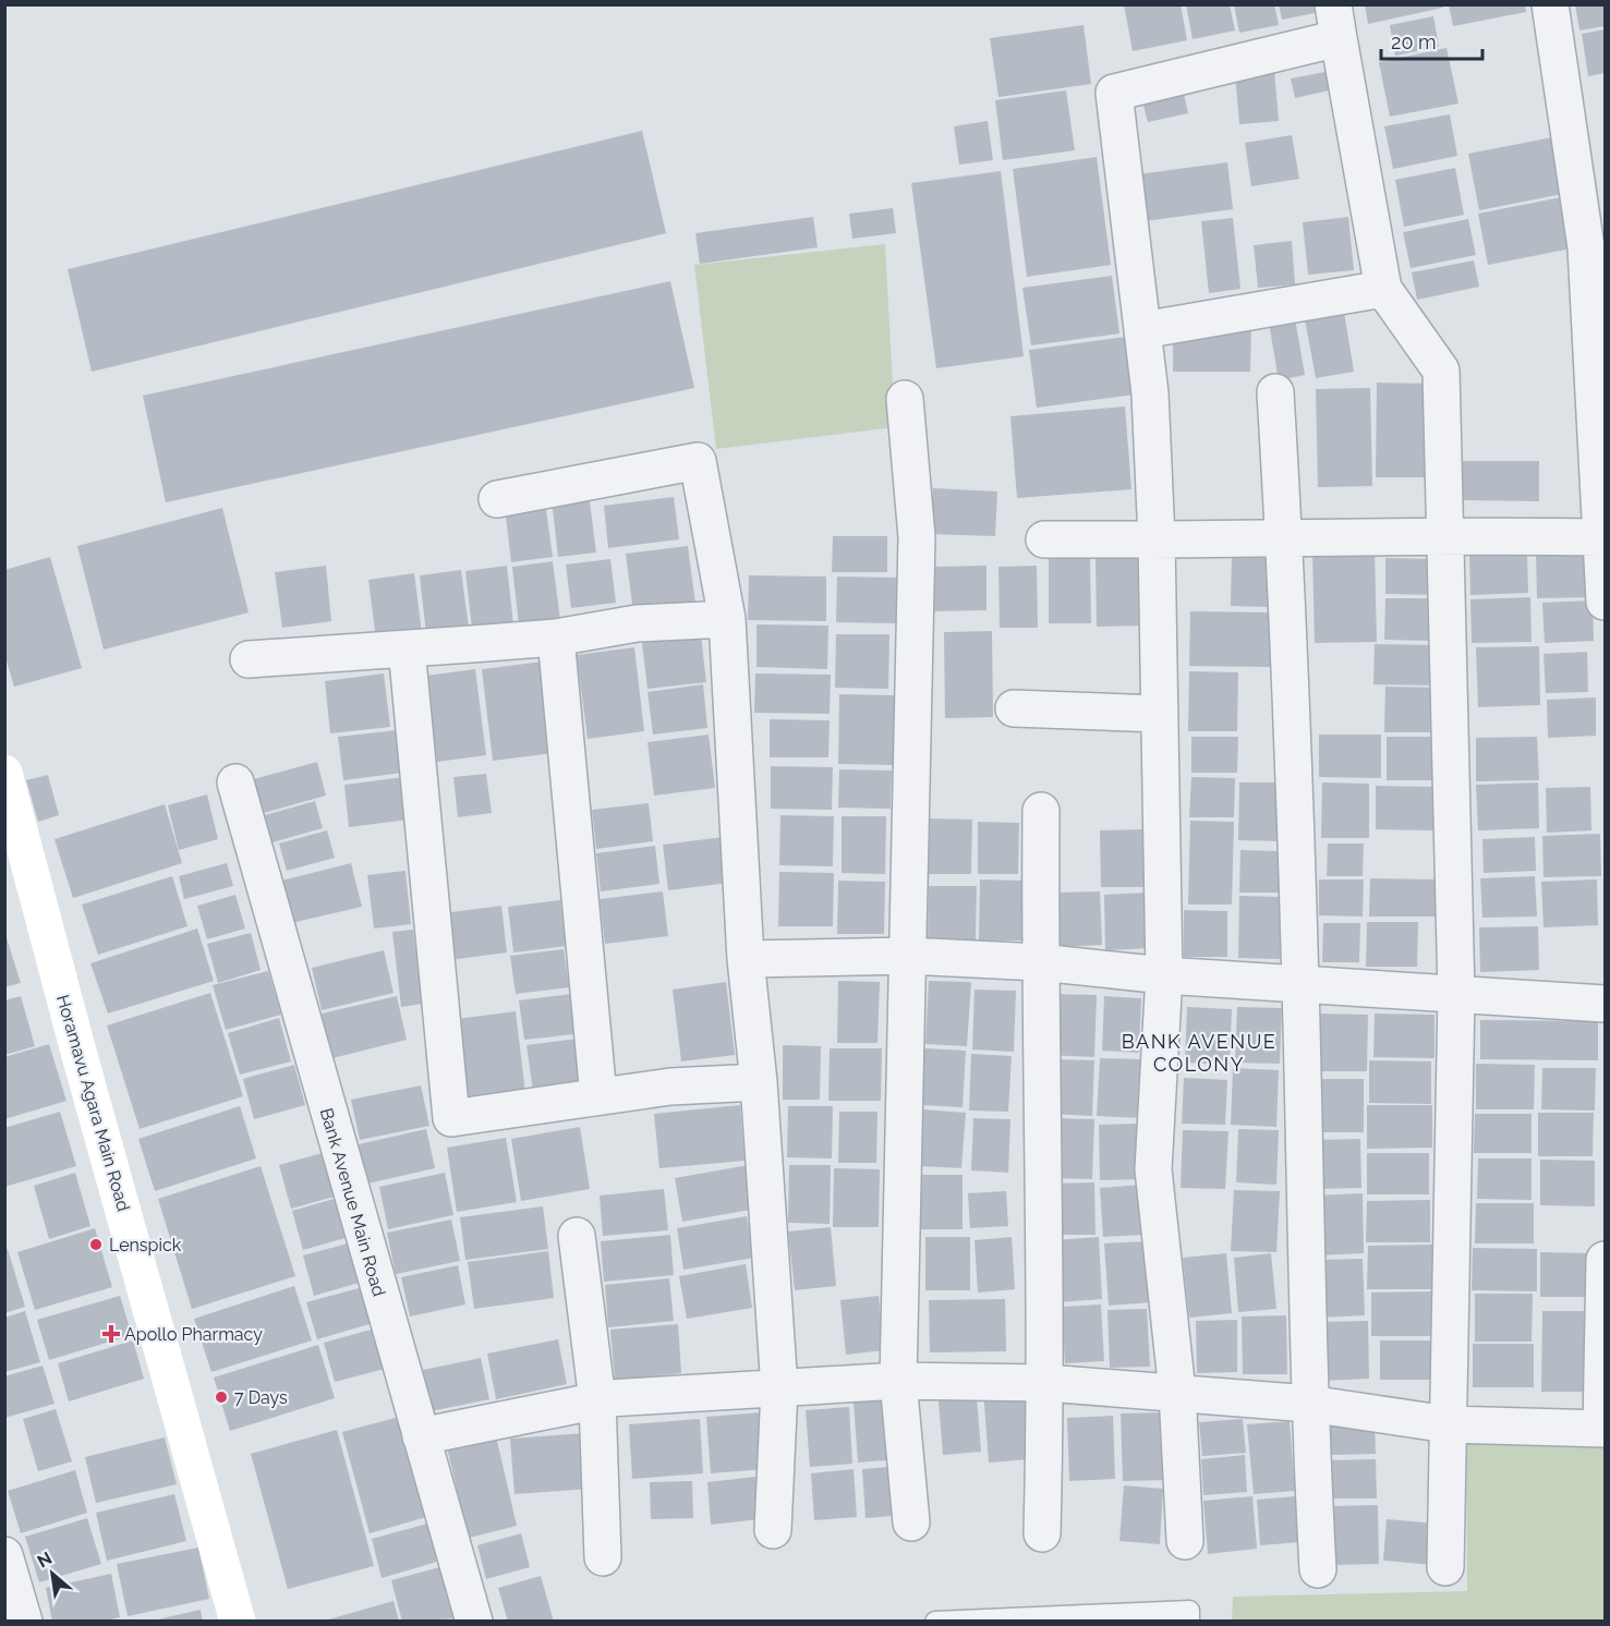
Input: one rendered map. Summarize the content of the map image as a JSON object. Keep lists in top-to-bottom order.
{
  "streets": {
    "street": ["Horamavu Agara Main Road", "Bank Avenue Main Road"]
  },
  "districts": ["BANK AVENUE COLONY"],
  "places": {
    "other": ["Lenspick", "7 Days"],
    "health": ["Apollo Pharmacy"]
  },
  "scale_bar": "20 m",
  "north": "top left"
}
